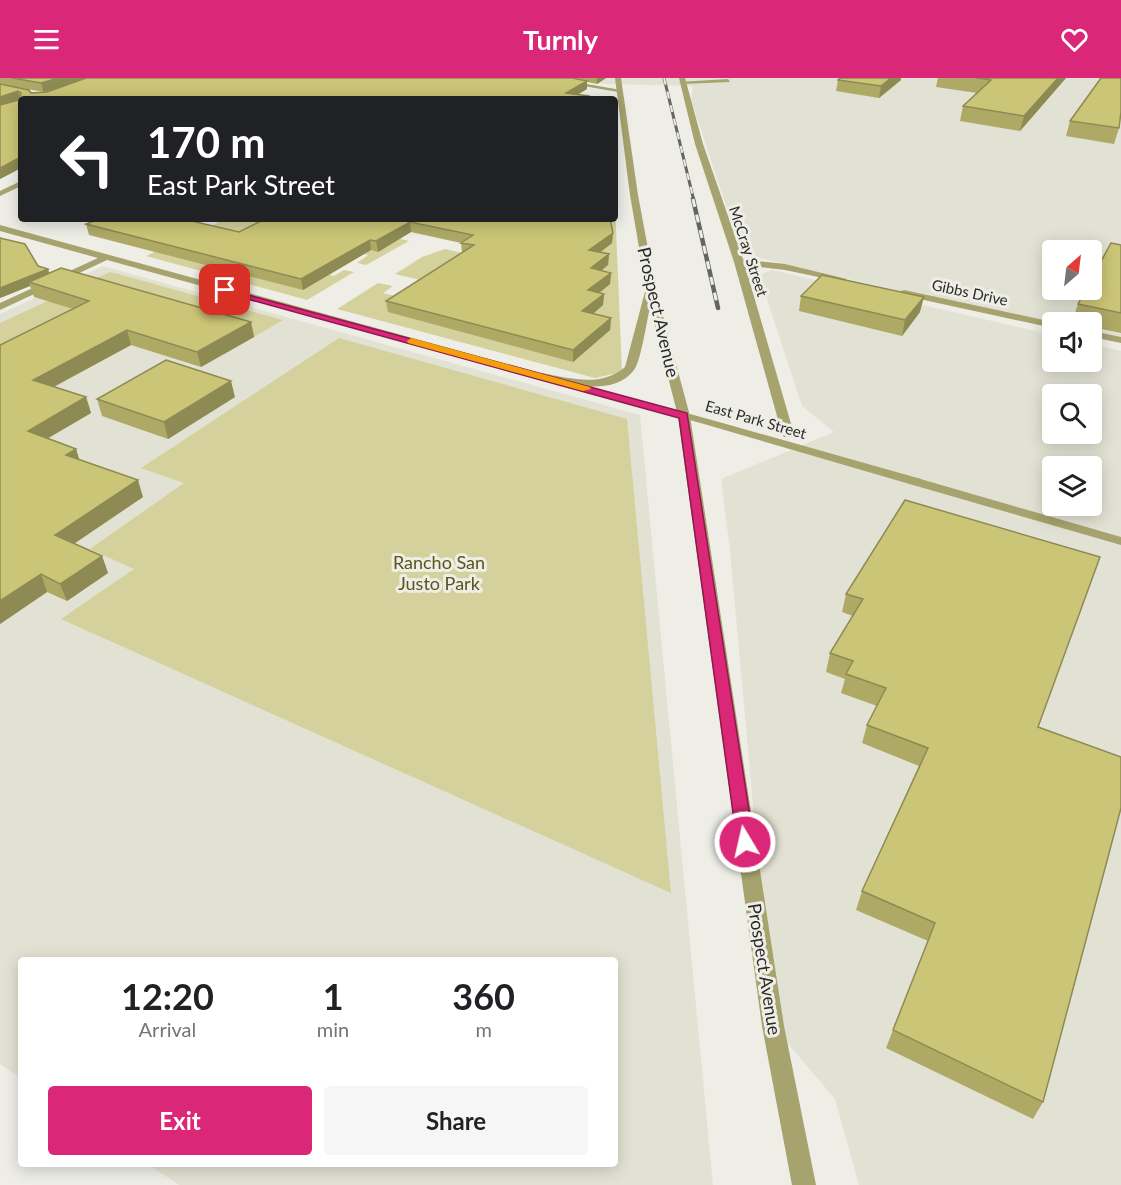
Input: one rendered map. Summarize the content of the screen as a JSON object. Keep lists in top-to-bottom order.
{
  "streets": {
    "street": [
      "McCray Street",
      "Gibbs Drive",
      "Prospect Avenue",
      "East Park Street"
    ]
  },
  "crossings": [
    ["Prospect Avenue", "East Park Street"]
  ],
  "parks": ["Rancho San Justo Park"],
  "north": "top right",
  "page": {
    "header": "Turnly",
    "turn": ["170 m", "East Park Street"],
    "eta": [
      "12:20",
      "Arrival",
      "1",
      "min",
      "360",
      "m"
    ],
    "buttons": ["Exit", "Share"]
  }
}
